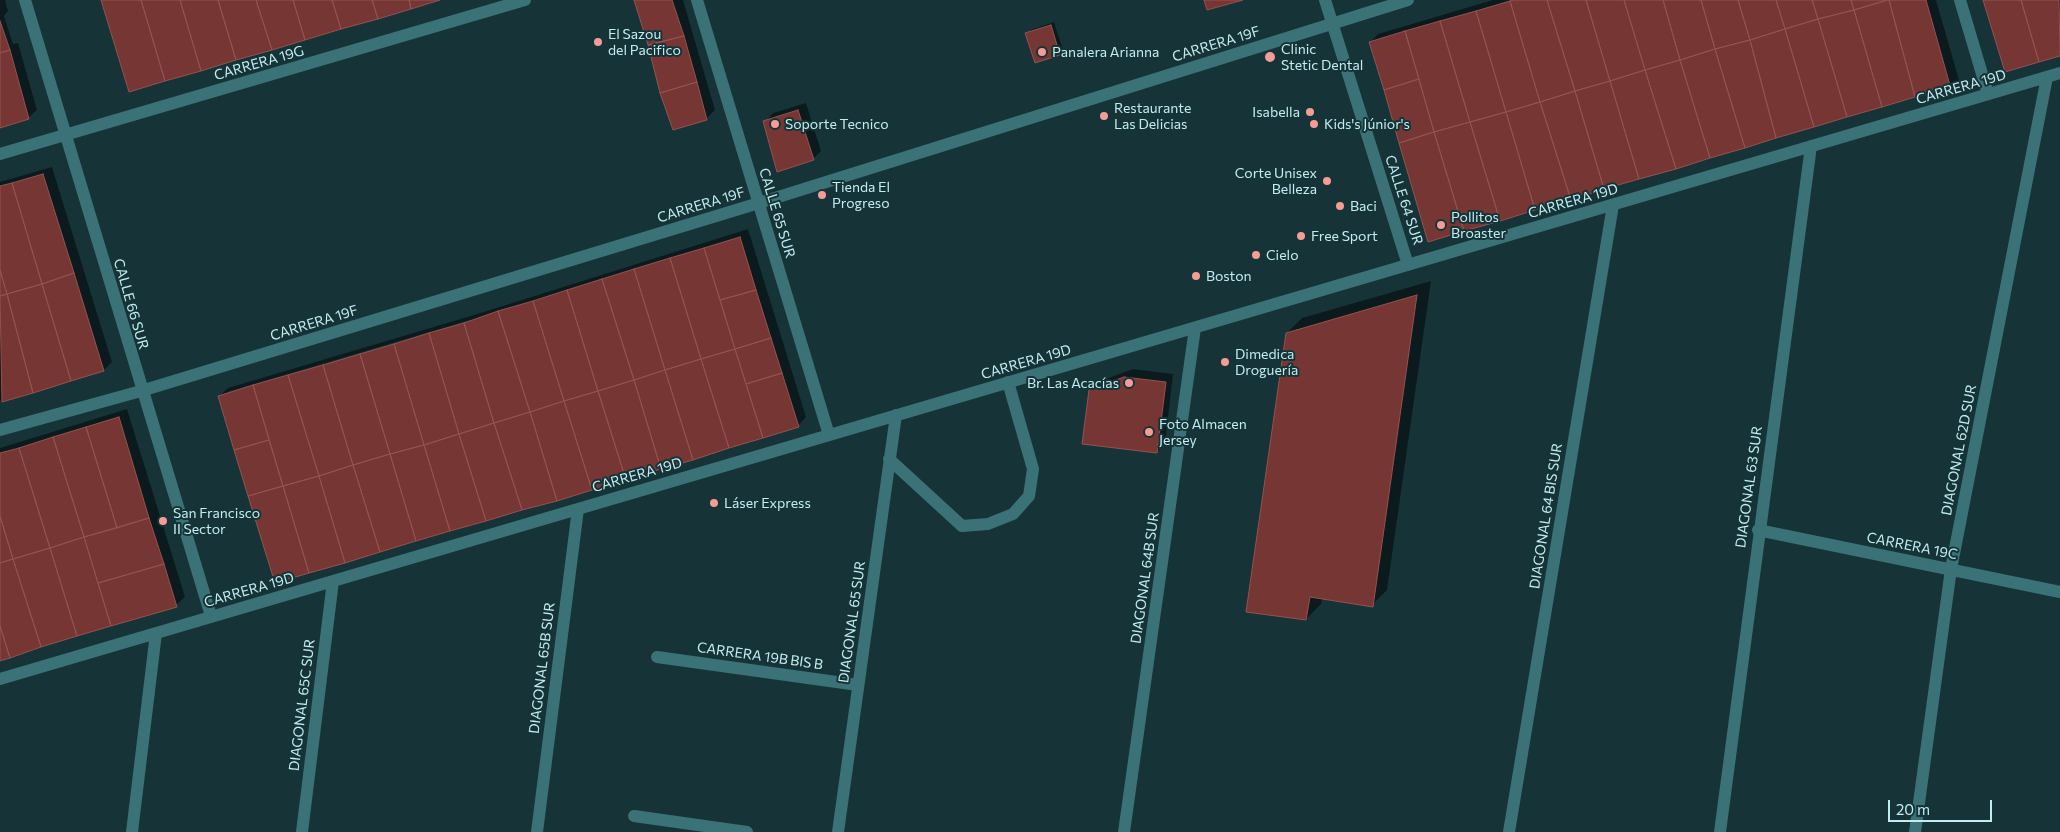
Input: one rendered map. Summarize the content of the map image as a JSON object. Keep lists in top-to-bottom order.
{
  "streets": {
    "street": [
      "CARRERA 19F",
      "CARRERA 19G",
      "CARRERA 19D",
      "CALLE 64 SUR",
      "CALLE 65 SUR",
      "CALLE 66 SUR",
      "DIAGONAL 62D SUR",
      "DIAGONAL 63 SUR",
      "DIAGONAL 64 BIS SUR",
      "CARRERA 19C",
      "DIAGONAL 64B SUR",
      "DIAGONAL 65 SUR",
      "CARRERA 19B BIS B",
      "DIAGONAL 65B SUR",
      "DIAGONAL 65C SUR"
    ]
  },
  "crossings": [
    ["CARRERA 19F", "CALLE 64 SUR"],
    ["CARRERA 19F", "CALLE 65 SUR"],
    ["CARRERA 19F", "CALLE 66 SUR"],
    ["CARRERA 19G", "CALLE 66 SUR"],
    ["CARRERA 19D", "CALLE 64 SUR"],
    ["CARRERA 19D", "CALLE 65 SUR"],
    ["CARRERA 19D", "CALLE 66 SUR"],
    ["CARRERA 19D", "DIAGONAL 62D SUR"],
    ["CARRERA 19D", "DIAGONAL 63 SUR"],
    ["CARRERA 19D", "DIAGONAL 64 BIS SUR"],
    ["CARRERA 19D", "DIAGONAL 64B SUR"],
    ["CARRERA 19D", "DIAGONAL 65 SUR"],
    ["CARRERA 19D", "DIAGONAL 65B SUR"],
    ["CARRERA 19D", "DIAGONAL 65C SUR"],
    ["DIAGONAL 62D SUR", "CARRERA 19C"],
    ["DIAGONAL 63 SUR", "CARRERA 19C"],
    ["DIAGONAL 65 SUR", "CARRERA 19B BIS B"]
  ],
  "places": [
    "El Sazou del Pacifico",
    "Panalera Arianna",
    "Clinic Stetic Dental",
    "Isabella",
    "Restaurante Las Delicias",
    "Soporte Tecnico",
    "Kids's Júnior's",
    "Corte Unisex Belleza",
    "Tienda El Progreso",
    "Baci",
    "Pollitos Broaster",
    "Free Sport",
    "Cielo",
    "Boston",
    "Dimedica Droguería",
    "Br. Las Acacías",
    "Foto Almacen Jersey",
    "Láser Express",
    "San Francisco II Sector"
  ],
  "scale_bar": "20 m"
}
